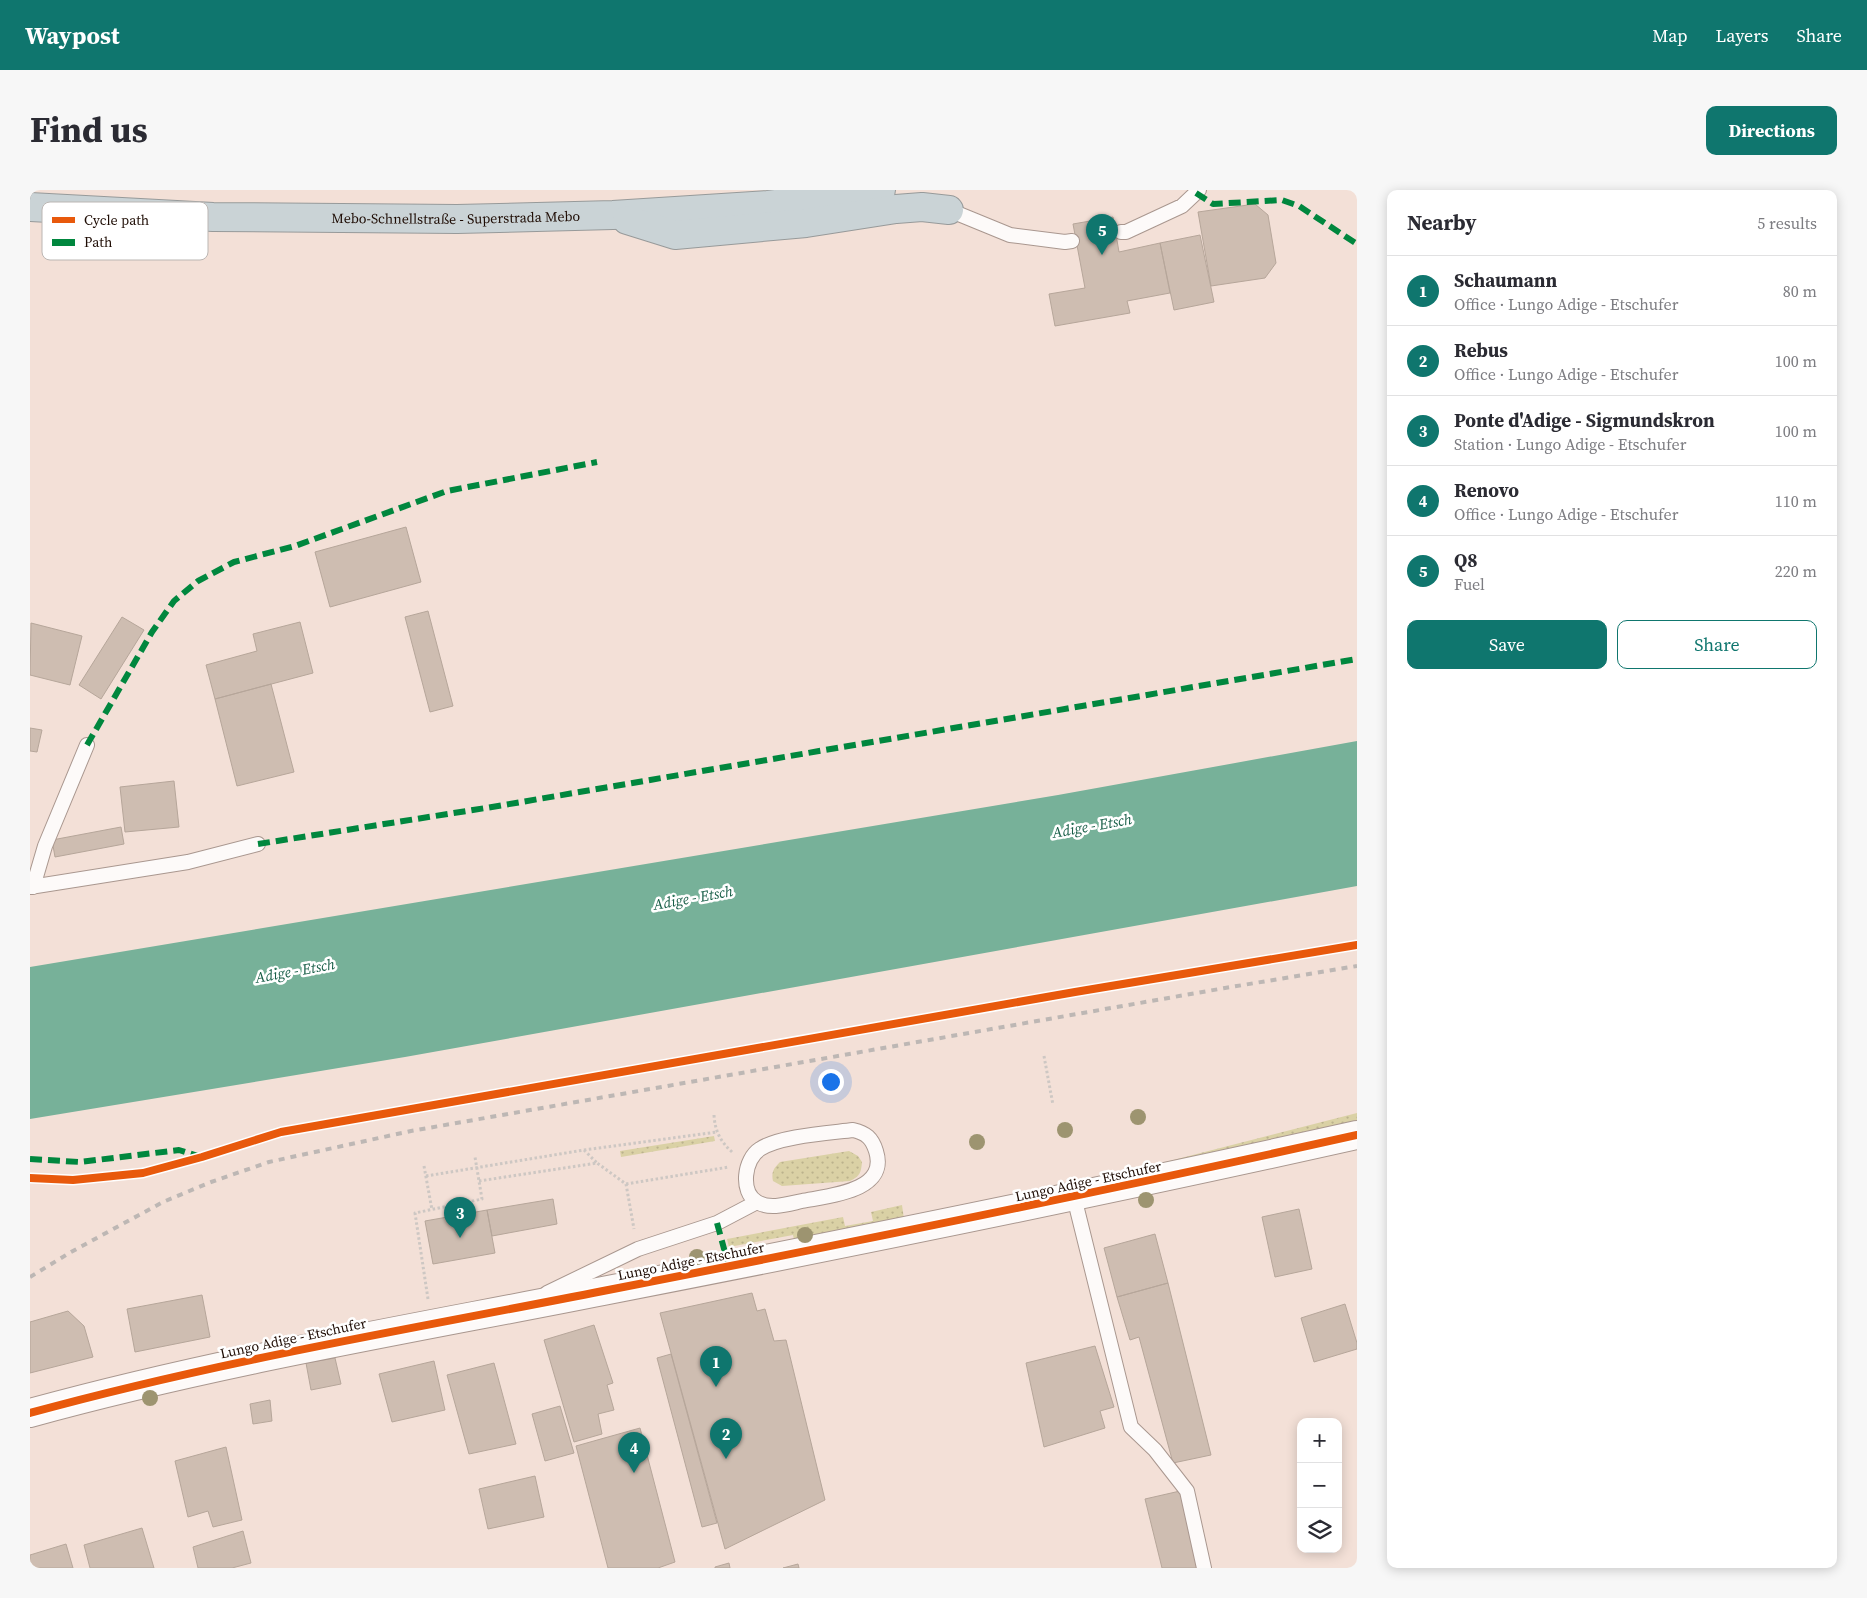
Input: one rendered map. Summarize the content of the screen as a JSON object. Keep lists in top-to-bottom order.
{
  "streets": {
    "highway": ["Mebo-Schnellstraße - Superstrada Mebo"],
    "street": ["Lungo Adige - Etschufer"]
  },
  "water": ["Adige - Etsch"],
  "legend": ["Cycle path", "Path"],
  "page": {
    "header": "Waypost",
    "nav": ["Map", "Layers", "Share"],
    "title": "Find us",
    "buttons": [
      "Directions",
      ["Save", "Share"]
    ],
    "heading": ["Nearby", "5 results"],
    "pins": [
      "5",
      "3",
      "1",
      "2",
      "4"
    ],
    "list": [
      {
        "mark": "1",
        "name": "Schaumann",
        "note": "Office · Lungo Adige - Etschufer",
        "value": "80 m"
      },
      {
        "mark": "2",
        "name": "Rebus",
        "note": "Office · Lungo Adige - Etschufer",
        "value": "100 m"
      },
      {
        "mark": "3",
        "name": "Ponte d'Adige - Sigmundskron",
        "note": "Station · Lungo Adige - Etschufer",
        "value": "100 m"
      },
      {
        "mark": "4",
        "name": "Renovo",
        "note": "Office · Lungo Adige - Etschufer",
        "value": "110 m"
      },
      {
        "mark": "5",
        "name": "Q8",
        "note": "Fuel",
        "value": "220 m"
      }
    ],
    "map_buttons": ["+", "−"]
  }
}
